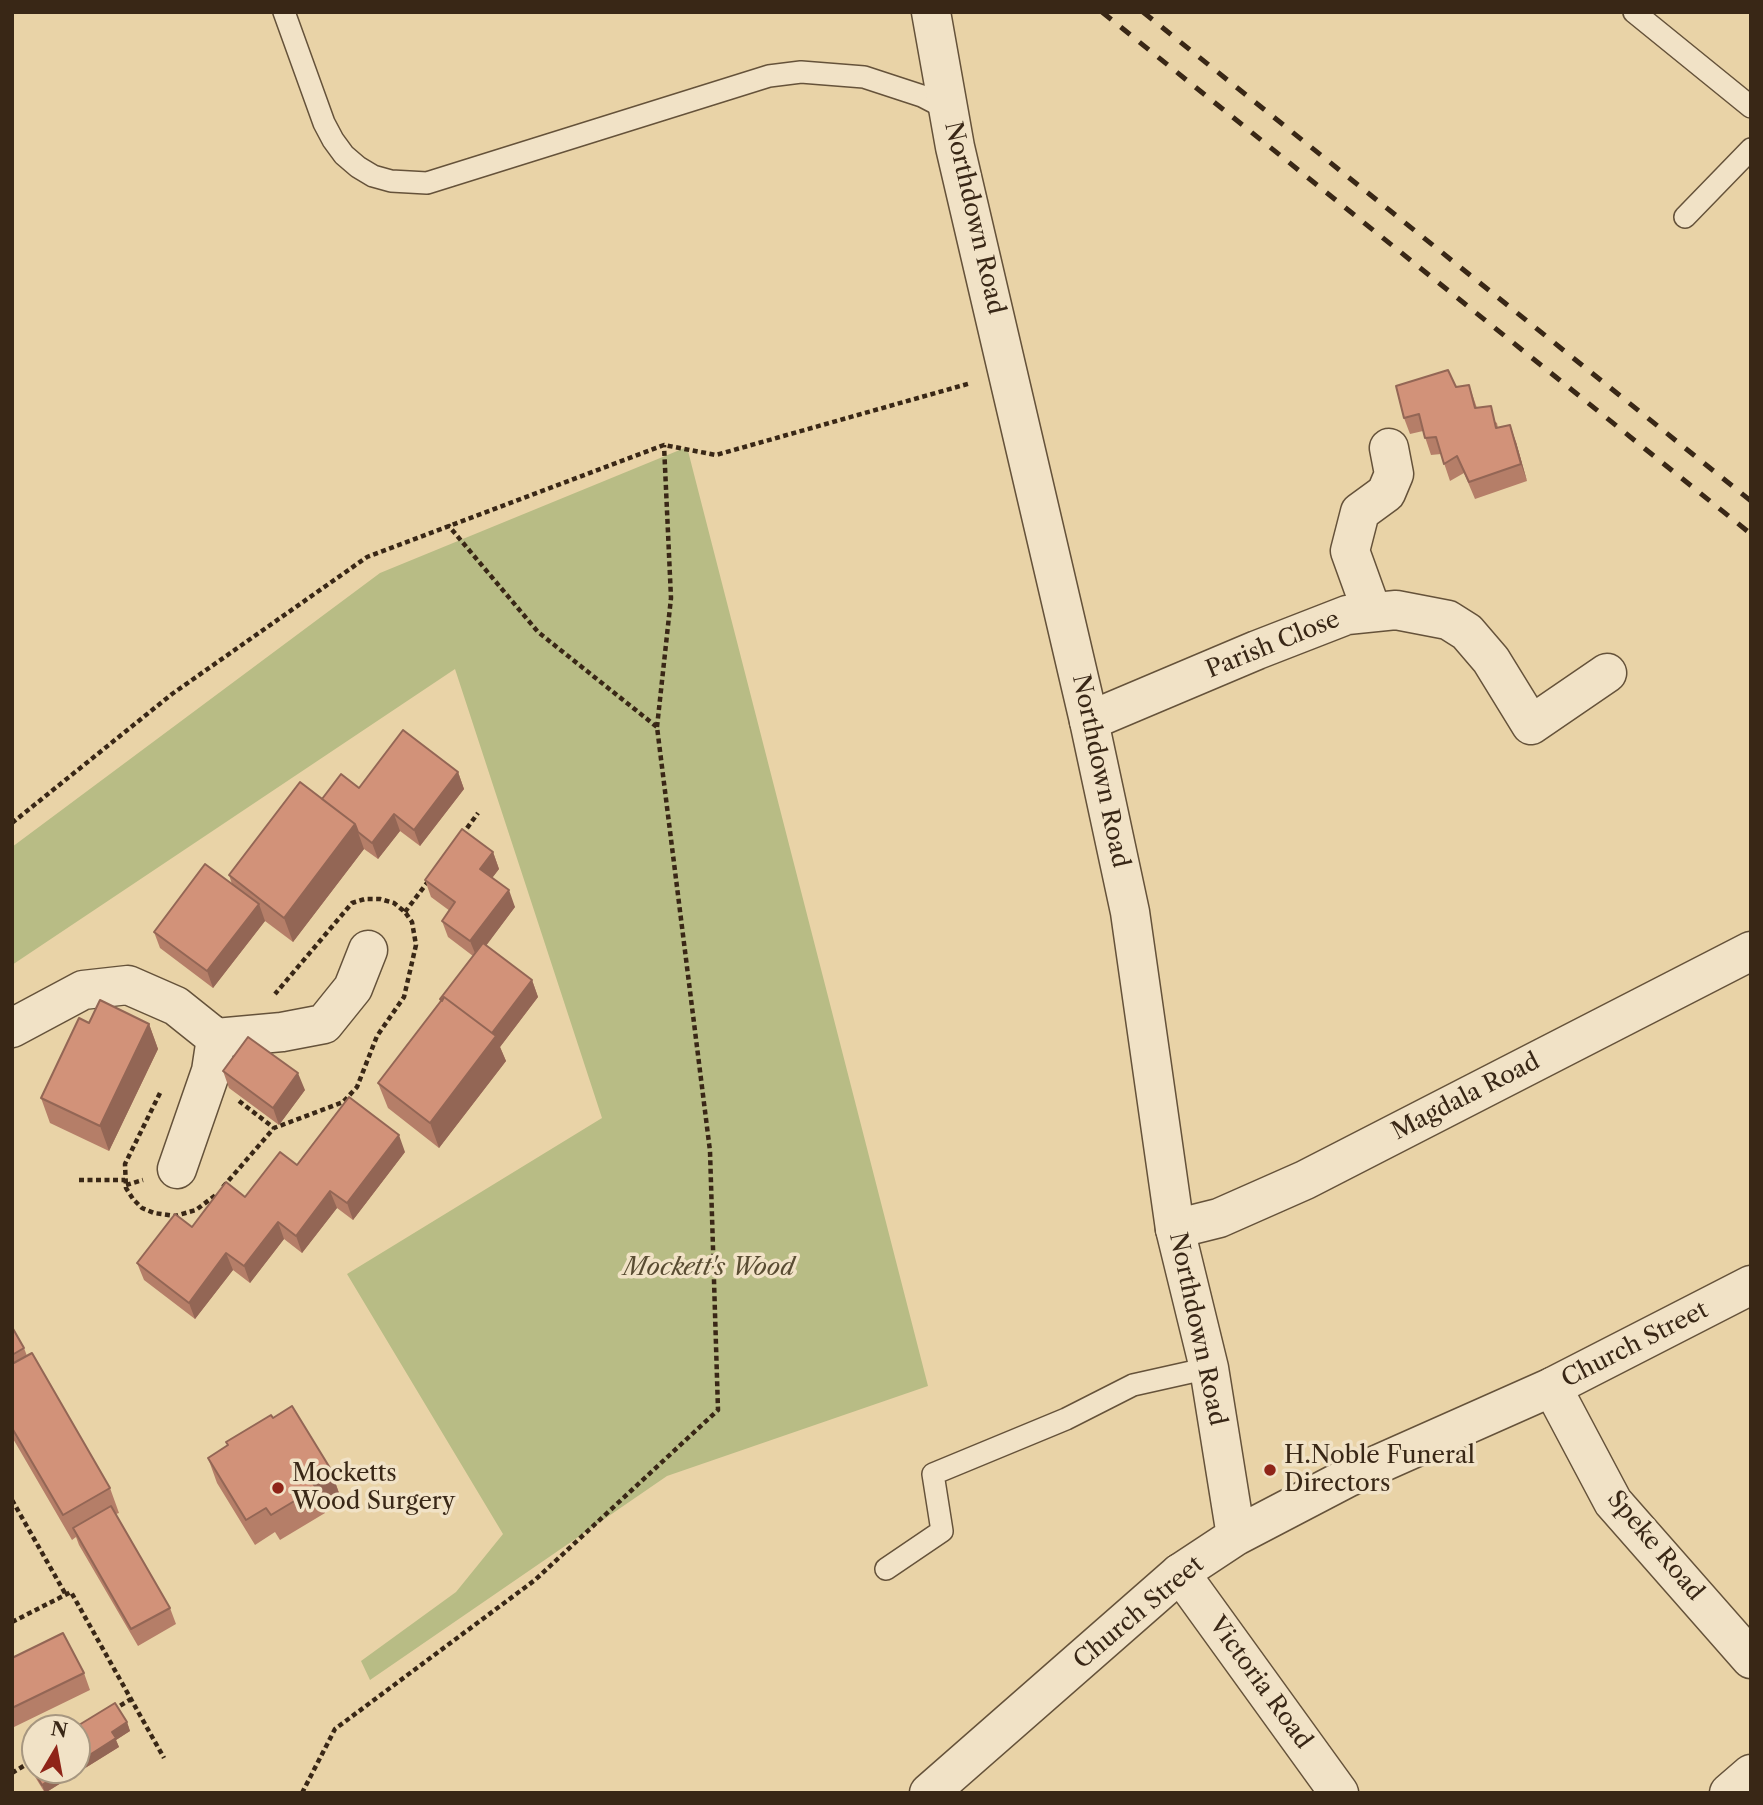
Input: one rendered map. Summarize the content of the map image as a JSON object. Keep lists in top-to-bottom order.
{
  "streets": {
    "street": [
      "Northdown Road",
      "Parish Close",
      "Magdala Road",
      "Church Street",
      "Speke Road",
      "Victoria Road"
    ]
  },
  "crossings": [
    ["Northdown Road", "Parish Close"],
    ["Northdown Road", "Magdala Road"],
    ["Northdown Road", "Church Street"],
    ["Church Street", "Speke Road"],
    ["Church Street", "Victoria Road"]
  ],
  "parks": ["Mockett's Wood"],
  "places": ["H.Noble Funeral Directors", "Mocketts Wood Surgery"],
  "north": "top"
}
